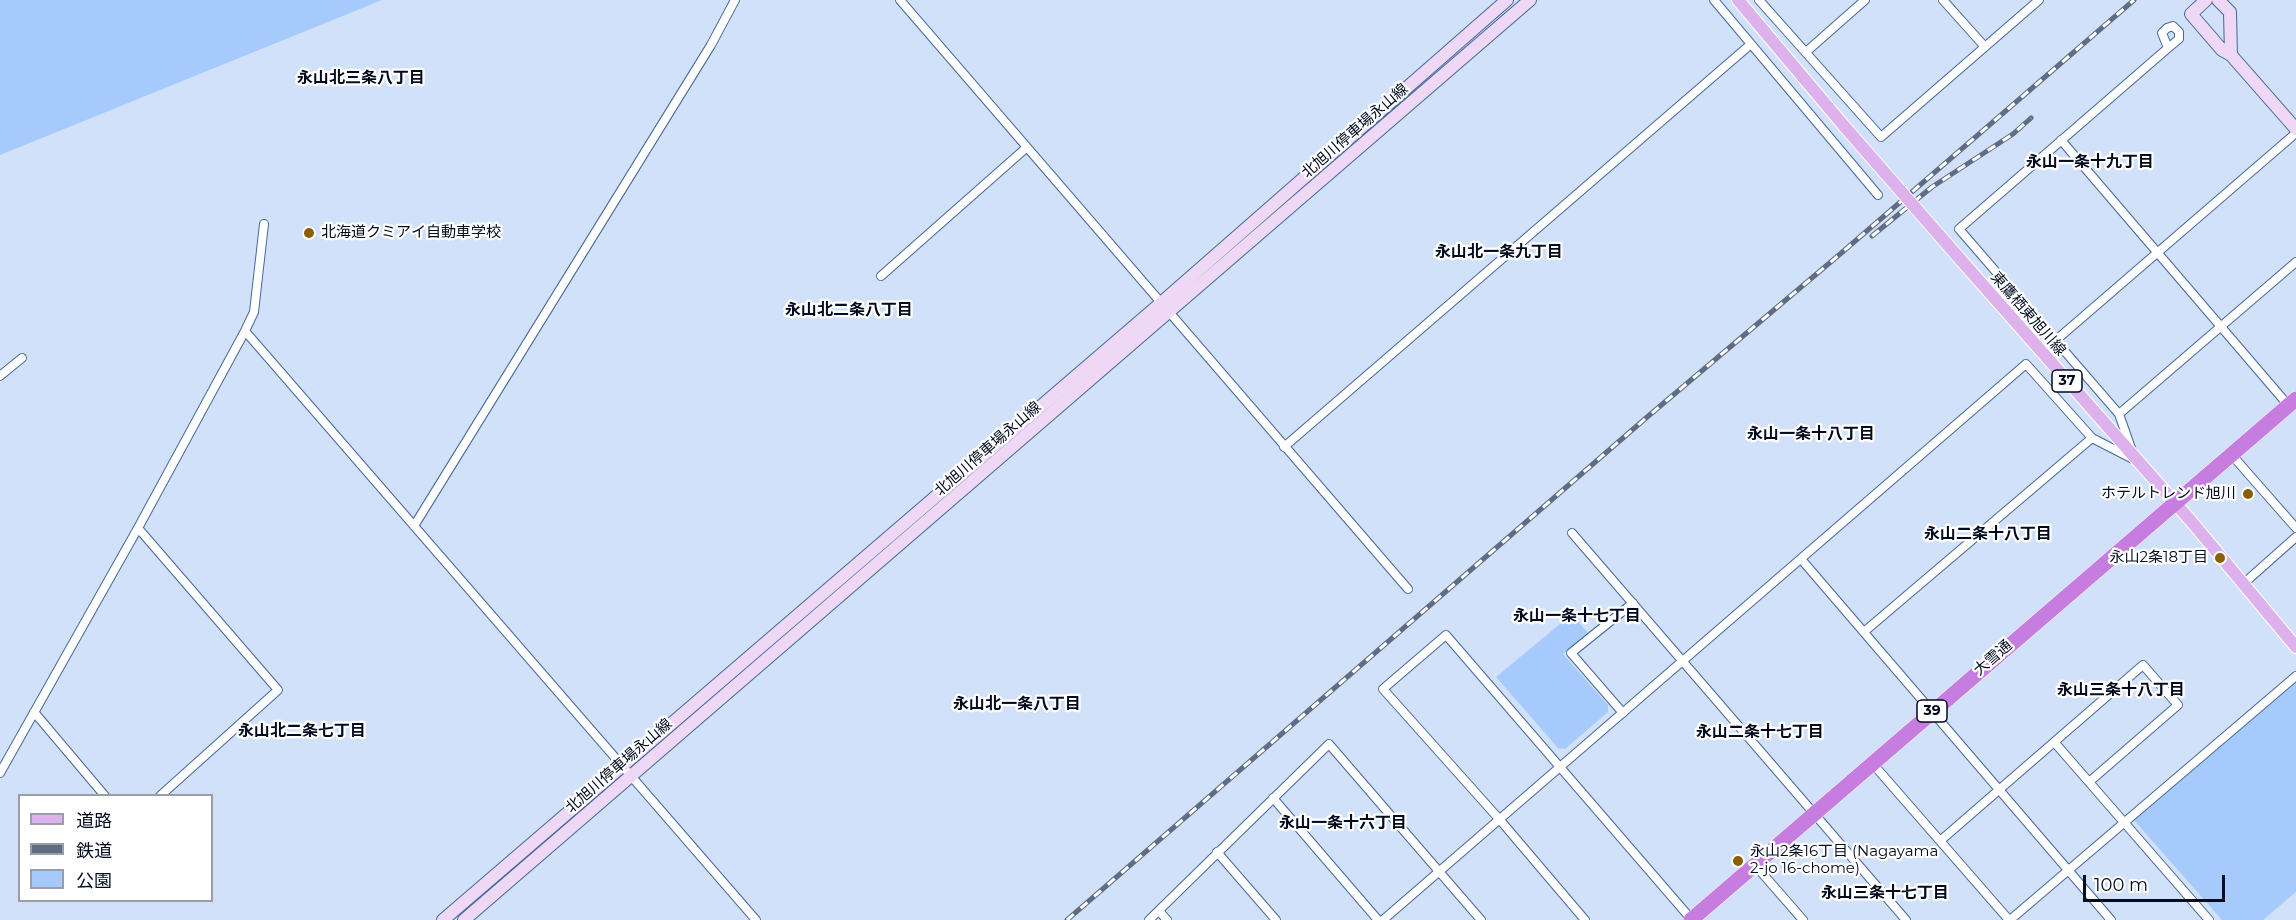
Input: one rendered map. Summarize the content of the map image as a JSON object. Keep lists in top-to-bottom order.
{
  "streets": {
    "highway": ["大雪通", "39"],
    "main road": ["北旭川停車場永山線", "東鷹栖東旭川線", "37"]
  },
  "crossings": [
    ["東鷹栖東旭川線", "大雪通"]
  ],
  "districts": [
    "永山北三条八丁目",
    "永山一条十九丁目",
    "永山北一条九丁目",
    "永山北二条八丁目",
    "永山一条十八丁目",
    "永山二条十八丁目",
    "永山一条十七丁目",
    "永山三条十八丁目",
    "永山北一条八丁目",
    "永山北二条七丁目",
    "永山二条十七丁目",
    "永山一条十六丁目",
    "永山三条十七丁目"
  ],
  "places": [
    "北海道クミアイ自動車学校",
    "ホテルトレンド旭川",
    "永山2条18丁目",
    "永山2条16丁目 (Nagayama 2-jo 16-chome)"
  ],
  "legend": ["道路", "鉄道", "公園"],
  "scale_bar": "100 m"
}
